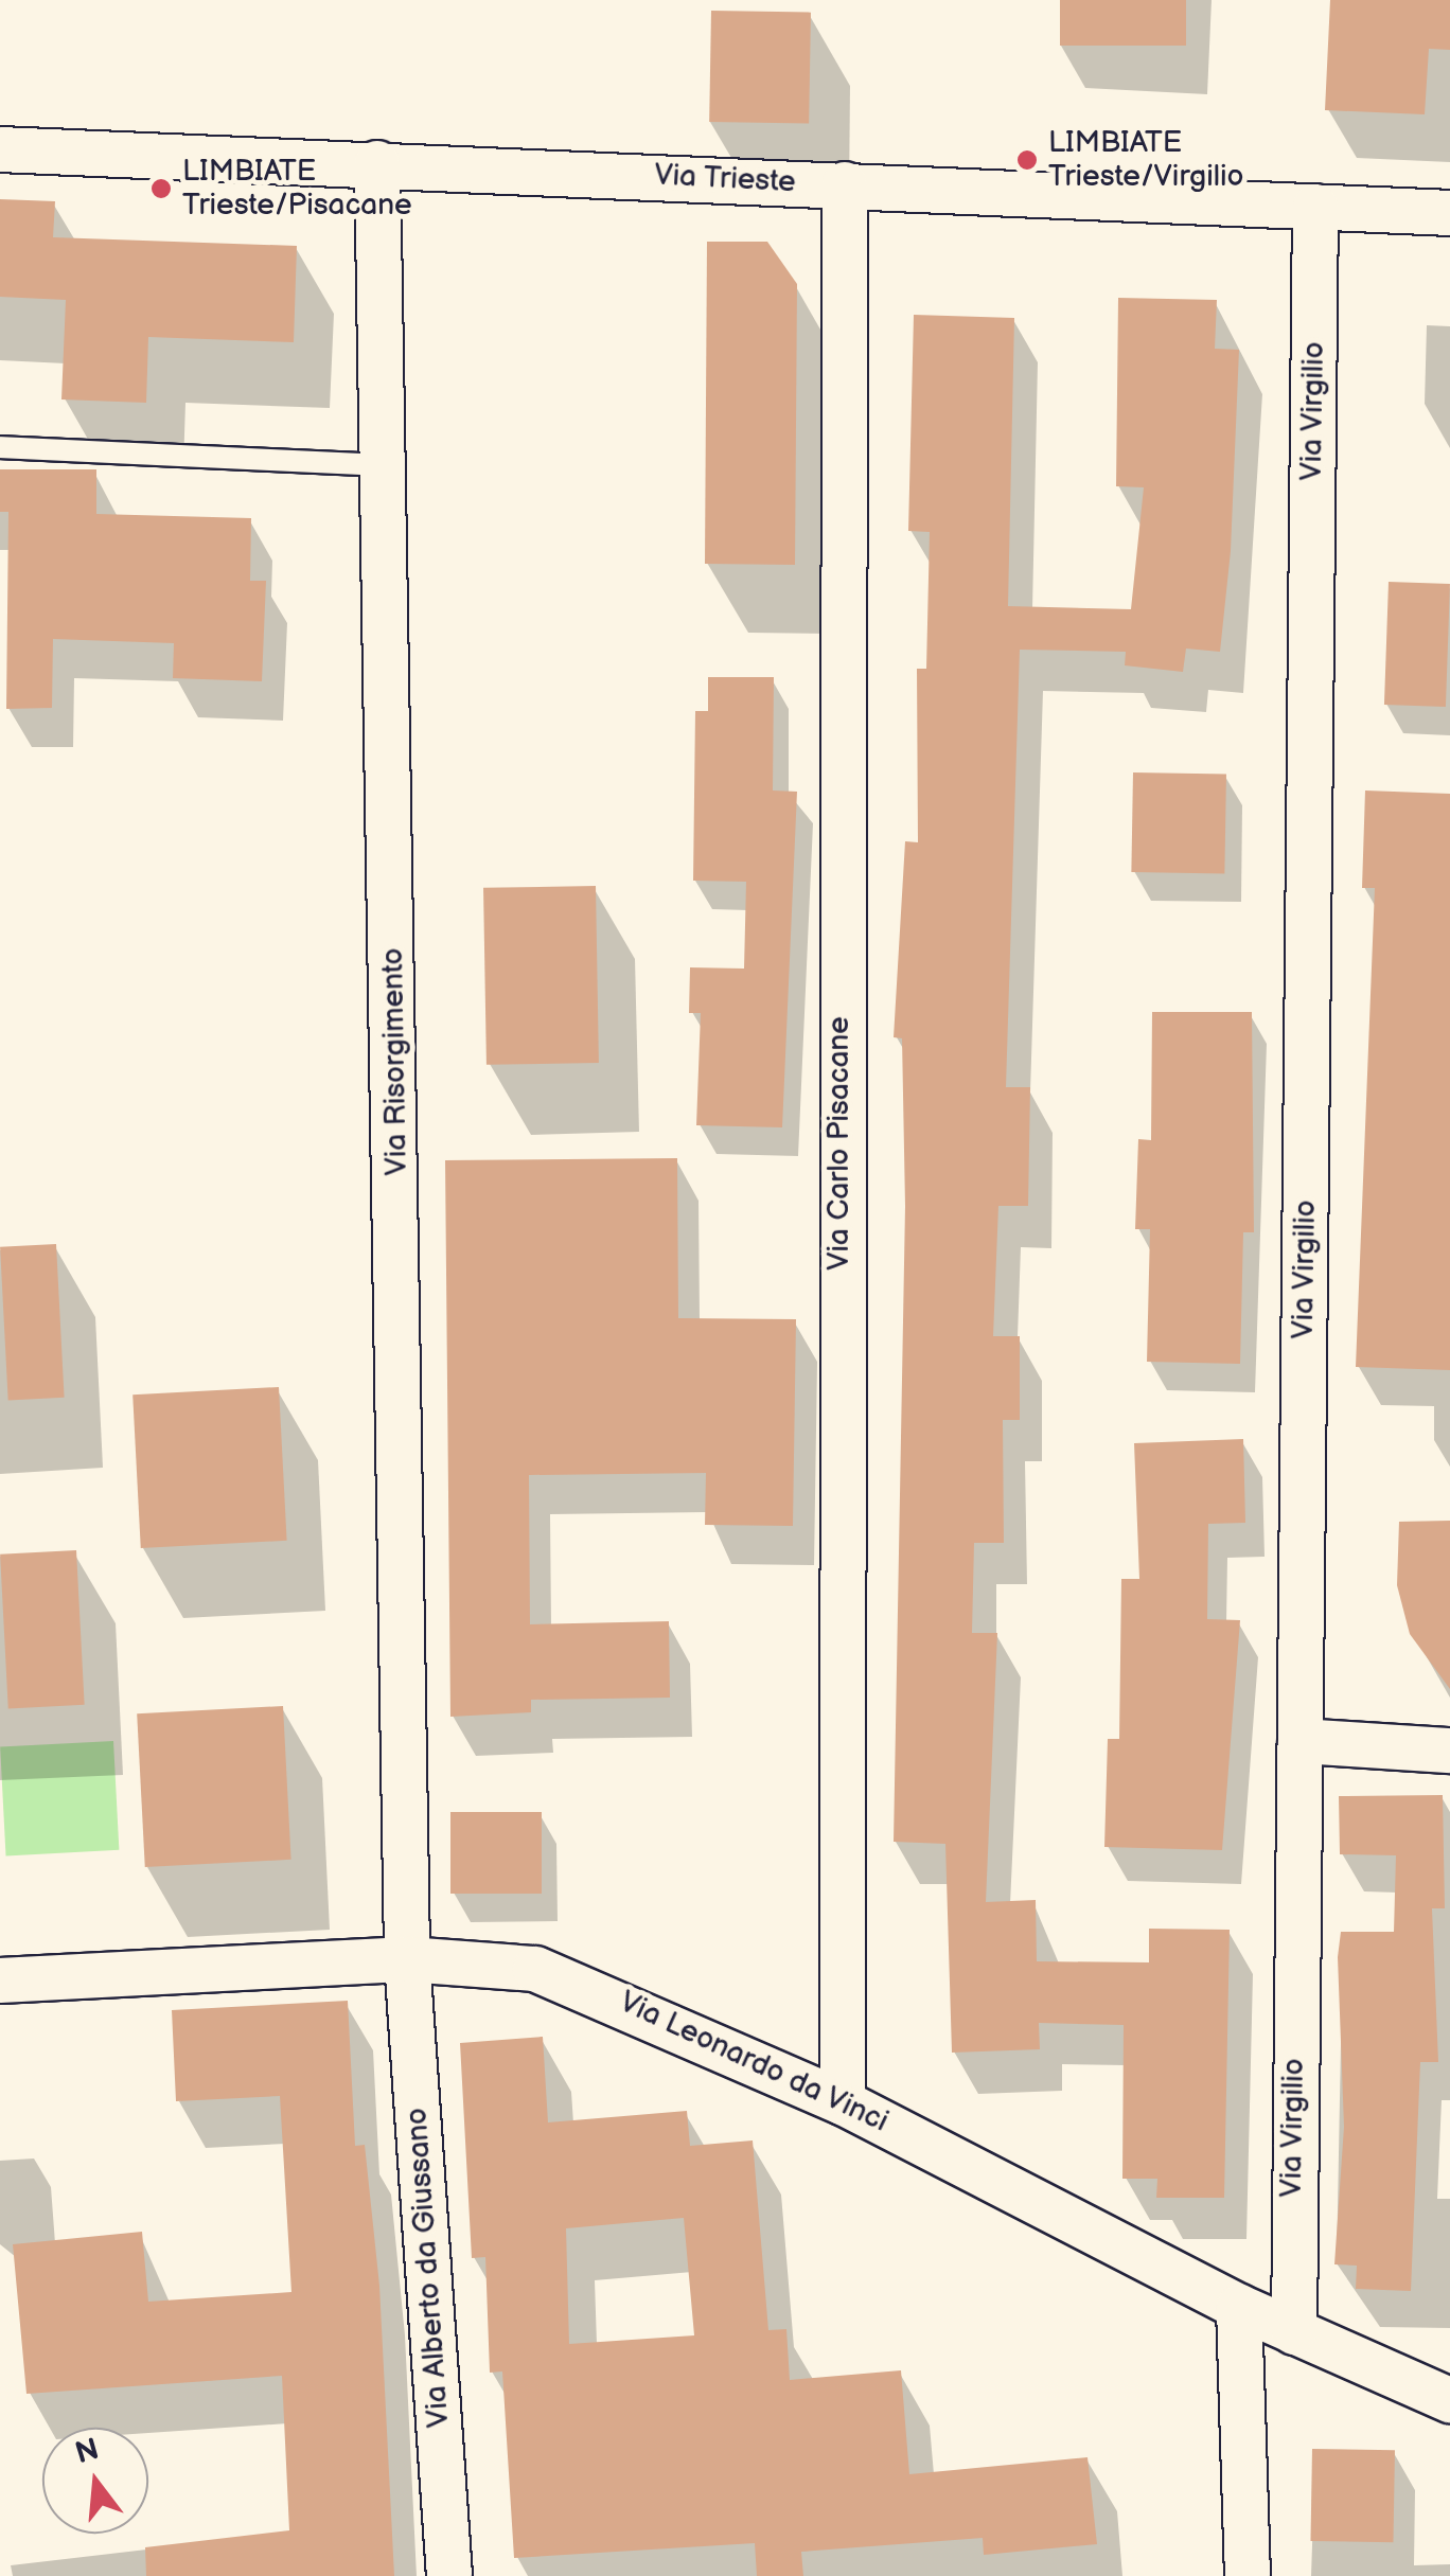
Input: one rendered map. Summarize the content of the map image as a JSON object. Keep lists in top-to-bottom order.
{
  "streets": {
    "street": [
      "Via Trieste",
      "Via Virgilio",
      "Via Risorgimento",
      "Via Carlo Pisacane",
      "Via Leonardo da Vinci",
      "Via Alberto da Giussano"
    ]
  },
  "crossings": [
    ["Via Trieste", "Via Virgilio"],
    ["Via Trieste", "Via Risorgimento"],
    ["Via Trieste", "Via Carlo Pisacane"],
    ["Via Virgilio", "Via Leonardo da Vinci"],
    ["Via Risorgimento", "Via Leonardo da Vinci"],
    ["Via Risorgimento", "Via Alberto da Giussano"],
    ["Via Carlo Pisacane", "Via Leonardo da Vinci"],
    ["Via Leonardo da Vinci", "Via Alberto da Giussano"]
  ],
  "places": ["LIMBIATE Trieste/Virgilio", "LIMBIATE Trieste/Pisacane"],
  "north": "top"
}
